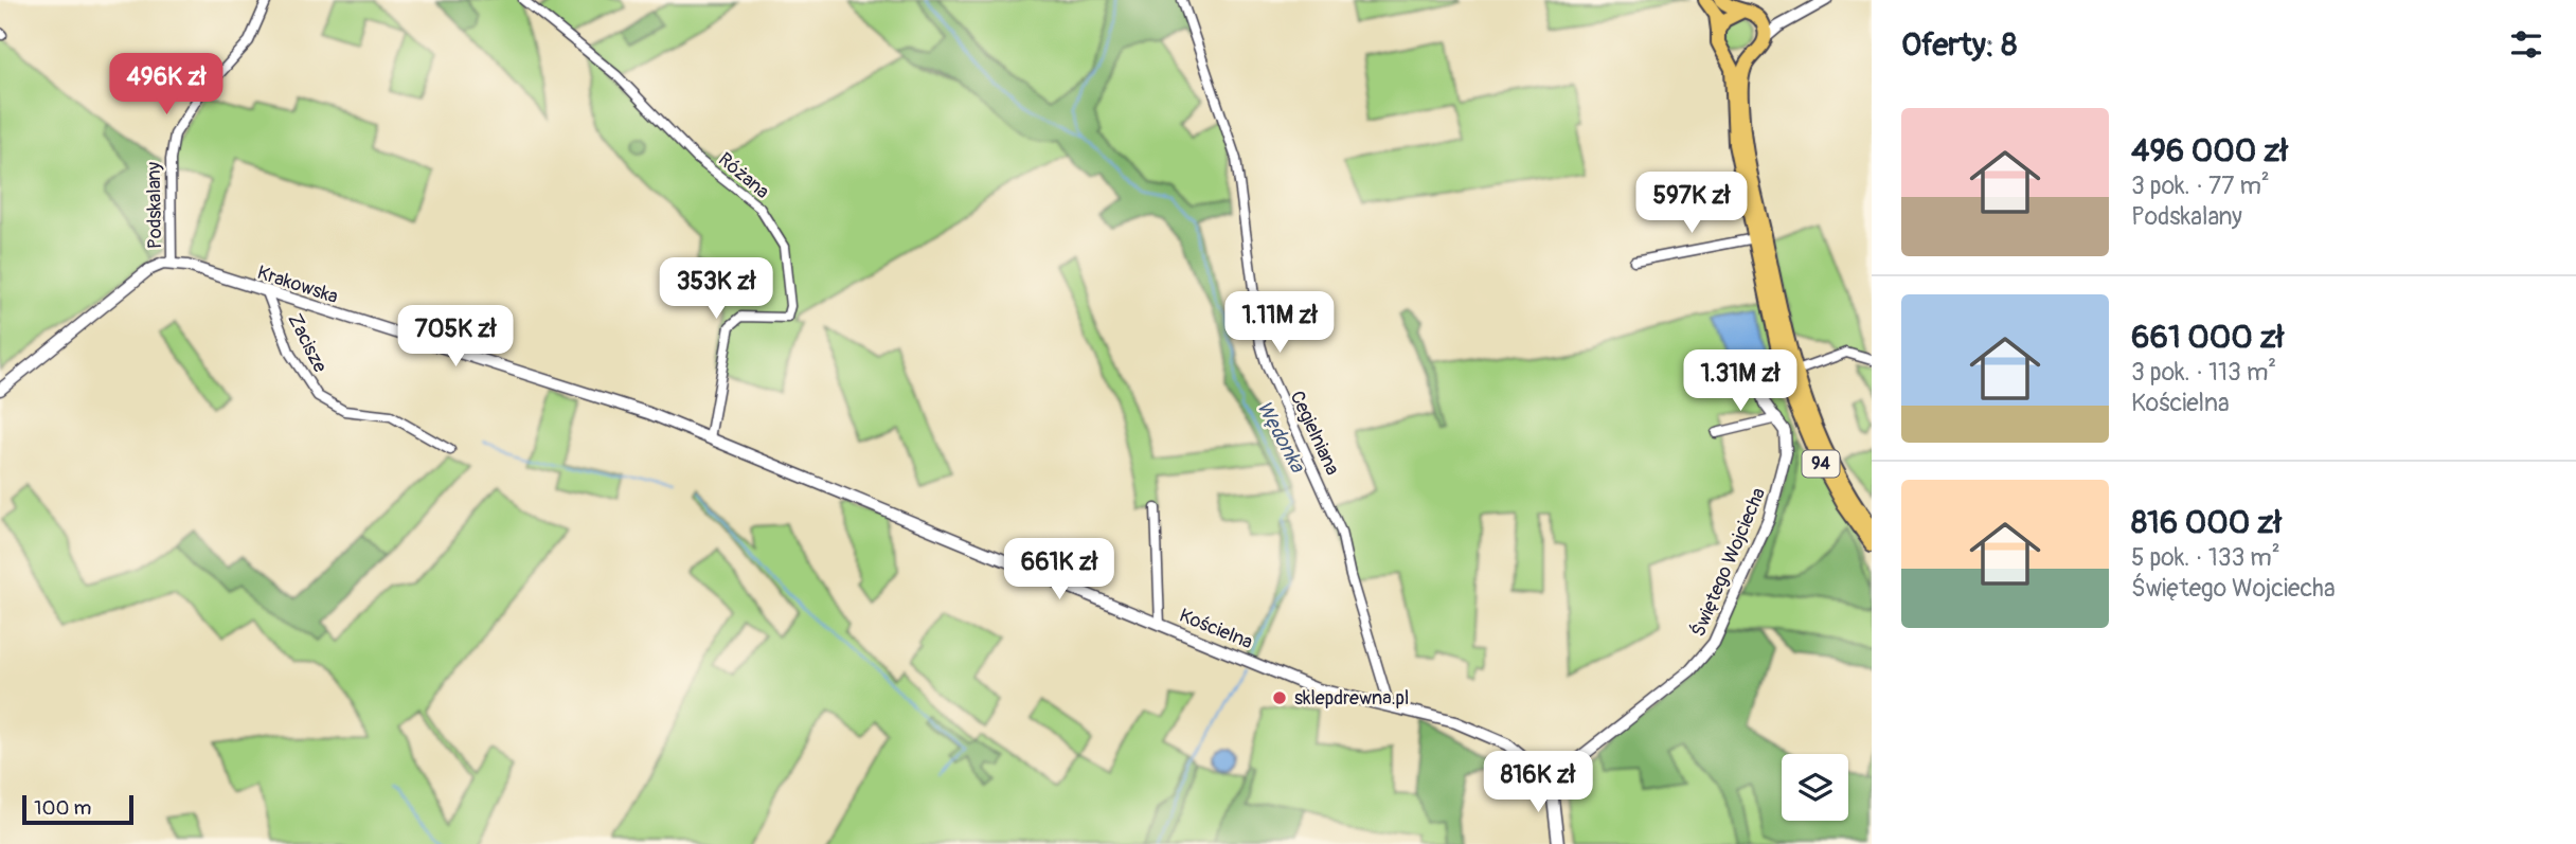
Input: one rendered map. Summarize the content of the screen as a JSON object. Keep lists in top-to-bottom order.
{
  "streets": {
    "main road": ["94"],
    "street": [
      "Różana",
      "Podskalany",
      "Krakowska",
      "Zacisze",
      "Cegielniana",
      "Świętego Wojciecha",
      "Kościelna"
    ]
  },
  "crossings": [
    ["Różana", "Krakowska"],
    ["Podskalany", "Krakowska"],
    ["Krakowska", "Zacisze"],
    ["Krakowska", "Kościelna"],
    ["Cegielniana", "Kościelna"],
    ["94", "Świętego Wojciecha"],
    ["Świętego Wojciecha", "Kościelna"]
  ],
  "water": ["Wędonka"],
  "places": ["sklepdrewna.pl"],
  "scale_bar": "100 m",
  "page": {
    "heading": "Oferty: 8",
    "price": [
      "496K zł",
      "597K zł",
      "353K zł",
      "1.11M zł",
      "705K zł",
      "1.31M zł",
      "661K zł",
      "816K zł"
    ],
    "list": [
      {
        "name": "496 000 zł",
        "note": "3 pok. · 77 m² · Podskalany"
      },
      {
        "name": "661 000 zł",
        "note": "3 pok. · 113 m² · Kościelna"
      },
      {
        "name": "816 000 zł",
        "note": "5 pok. · 133 m² · Świętego Wojciecha"
      }
    ],
    "scale": "100 m"
  }
}
